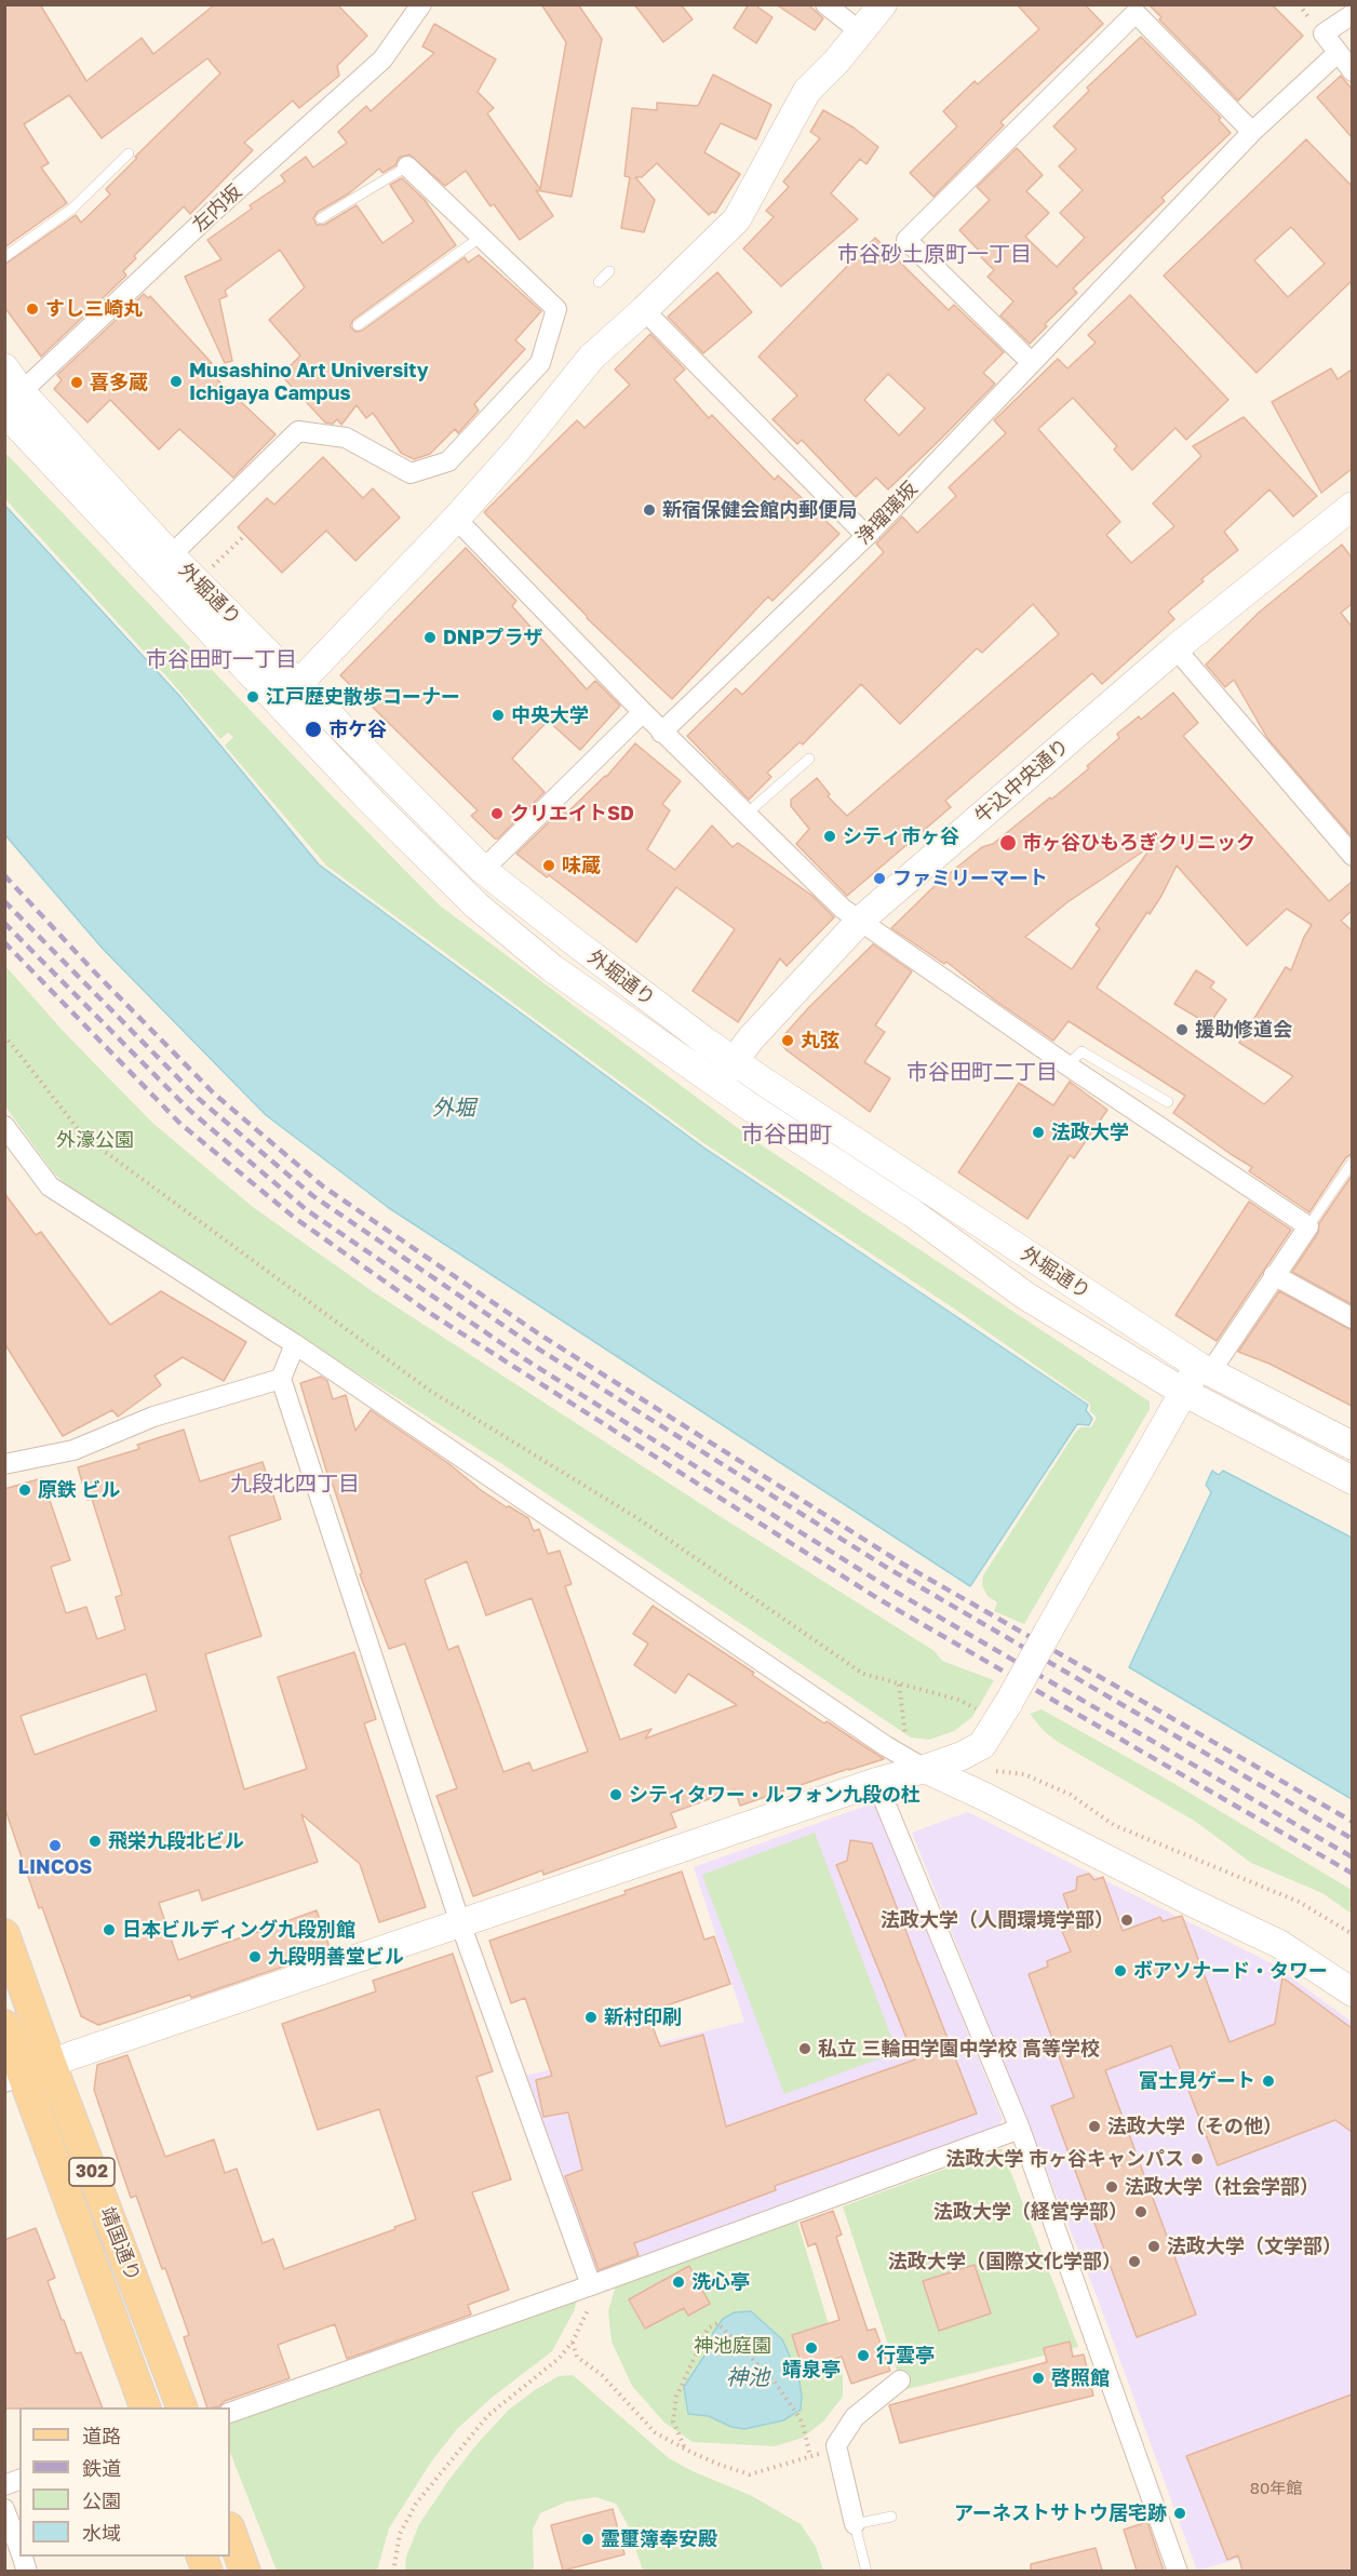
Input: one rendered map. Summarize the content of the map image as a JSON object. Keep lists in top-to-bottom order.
{
  "streets": {
    "main road": ["302", "靖国通り"],
    "street": [
      "左内坂",
      "浄瑠璃坂",
      "外堀通り",
      "牛込中央通り"
    ]
  },
  "crossings": [
    ["左内坂", "外堀通り"],
    ["外堀通り", "牛込中央通り"]
  ],
  "districts": [
    "市谷砂土原町一丁目",
    "市谷田町一丁目",
    "市谷田町二丁目",
    "市谷田町",
    "九段北四丁目"
  ],
  "water": ["外堀", "神池"],
  "parks": ["外濠公園", "神池庭園"],
  "places": [
    "すし三崎丸",
    "Musashino Art University Ichigaya Campus",
    "喜多蔵",
    "新宿保健会館内郵便局",
    "DNPプラザ",
    "江戸歴史散歩コーナー",
    "中央大学",
    "市ケ谷",
    "クリエイトSD",
    "シティ市ヶ谷",
    "市ヶ谷ひもろぎクリニック",
    "味蔵",
    "ファミリーマート",
    "援助修道会",
    "丸弦",
    "法政大学",
    "原鉄 ビル",
    "シティタワー・ルフォン九段の杜",
    "飛栄九段北ビル",
    "LINCOS",
    "法政大学（人間環境学部）",
    "日本ビルディング九段別館",
    "九段明善堂ビル",
    "ボアソナード・タワー",
    "新村印刷",
    "私立 三輪田学園中学校 高等学校",
    "富士見ゲート",
    "法政大学（その他）",
    "法政大学 市ヶ谷キャンパス",
    "法政大学（社会学部）",
    "法政大学（経営学部）",
    "法政大学（文学部）",
    "法政大学（国際文化学部）",
    "洗心亭",
    "靖泉亭",
    "行雲亭",
    "啓照館",
    "アーネストサトウ居宅跡",
    "霊璽簿奉安殿"
  ],
  "house_numbers": ["80年館"],
  "legend": [
    "道路",
    "鉄道",
    "公園",
    "水域"
  ]
}
